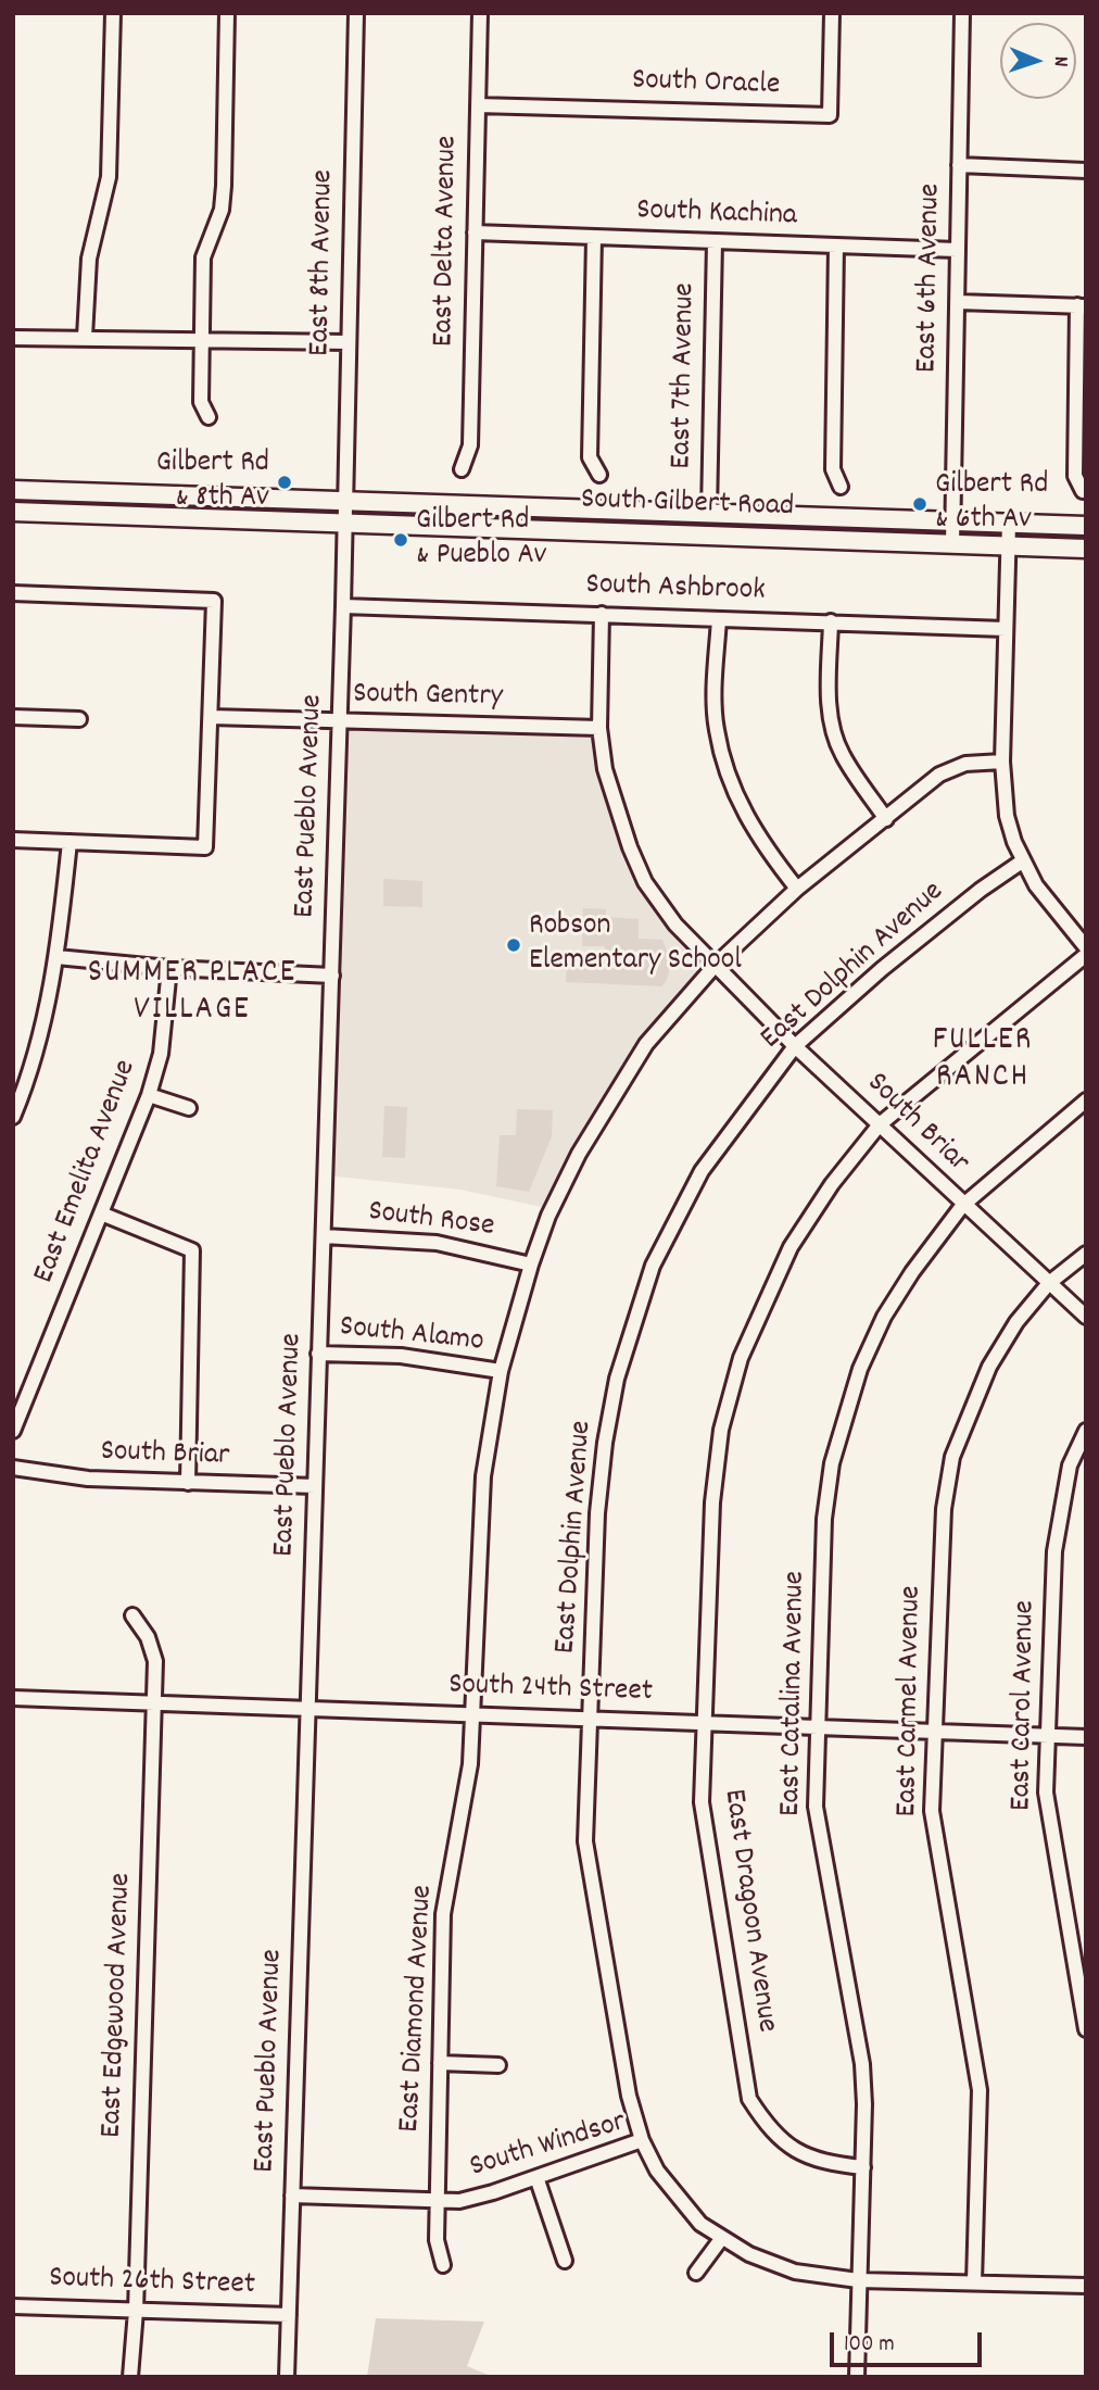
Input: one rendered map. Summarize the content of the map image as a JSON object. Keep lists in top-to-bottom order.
{
  "streets": {
    "main road": ["South Gilbert Road"],
    "street": [
      "South Oracle",
      "South Kachina",
      "East Delta Avenue",
      "East 8th Avenue",
      "East 6th Avenue",
      "East 7th Avenue",
      "South Ashbrook",
      "South Gentry",
      "East Pueblo Avenue",
      "East Dolphin Avenue",
      "South Briar",
      "East Emelita Avenue",
      "South Rose",
      "South Alamo",
      "South 24th Street",
      "East Catalina Avenue",
      "East Carmel Avenue",
      "East Carol Avenue",
      "East Dragoon Avenue",
      "East Edgewood Avenue",
      "East Diamond Avenue",
      "South Windsor",
      "South 26th Street"
    ]
  },
  "crossings": [
    ["South Oracle", "East Delta Avenue"],
    ["South Kachina", "East Delta Avenue"],
    ["South Kachina", "East 6th Avenue"],
    ["South Kachina", "East 7th Avenue"],
    ["East 8th Avenue", "South Gilbert Road"],
    ["East 8th Avenue", "East Pueblo Avenue"],
    ["East 6th Avenue", "South Gilbert Road"],
    ["East 7th Avenue", "South Gilbert Road"],
    ["South Gilbert Road", "East Pueblo Avenue"],
    ["South Ashbrook", "East Pueblo Avenue"],
    ["South Gentry", "East Pueblo Avenue"],
    ["East Pueblo Avenue", "South Briar"],
    ["East Pueblo Avenue", "South Rose"],
    ["East Pueblo Avenue", "South Alamo"],
    ["East Pueblo Avenue", "South 24th Street"],
    ["East Pueblo Avenue", "South Windsor"],
    ["East Pueblo Avenue", "South 26th Street"],
    ["East Dolphin Avenue", "South Briar"],
    ["East Dolphin Avenue", "South 24th Street"],
    ["East Dolphin Avenue", "South Windsor"],
    ["South Briar", "East Catalina Avenue"],
    ["South Briar", "East Carmel Avenue"],
    ["South Briar", "East Dragoon Avenue"],
    ["South Briar", "East Diamond Avenue"],
    ["South Rose", "East Diamond Avenue"],
    ["South Alamo", "East Diamond Avenue"],
    ["South 24th Street", "East Catalina Avenue"],
    ["South 24th Street", "East Carmel Avenue"],
    ["South 24th Street", "East Carol Avenue"],
    ["South 24th Street", "East Dragoon Avenue"],
    ["South 24th Street", "East Edgewood Avenue"],
    ["South 24th Street", "East Diamond Avenue"],
    ["East Catalina Avenue", "East Dragoon Avenue"],
    ["East Catalina Avenue", "South Windsor"],
    ["East Carmel Avenue", "South Windsor"],
    ["East Edgewood Avenue", "South 26th Street"],
    ["East Diamond Avenue", "South Windsor"]
  ],
  "districts": ["SUMMER PLACE VILLAGE", "FULLER RANCH"],
  "places": [
    "Gilbert Rd & 8th Av",
    "Gilbert Rd & 6th Av",
    "Gilbert Rd & Pueblo Av",
    "Robson Elementary School"
  ],
  "scale_bar": "100 m",
  "north": "right"
}
